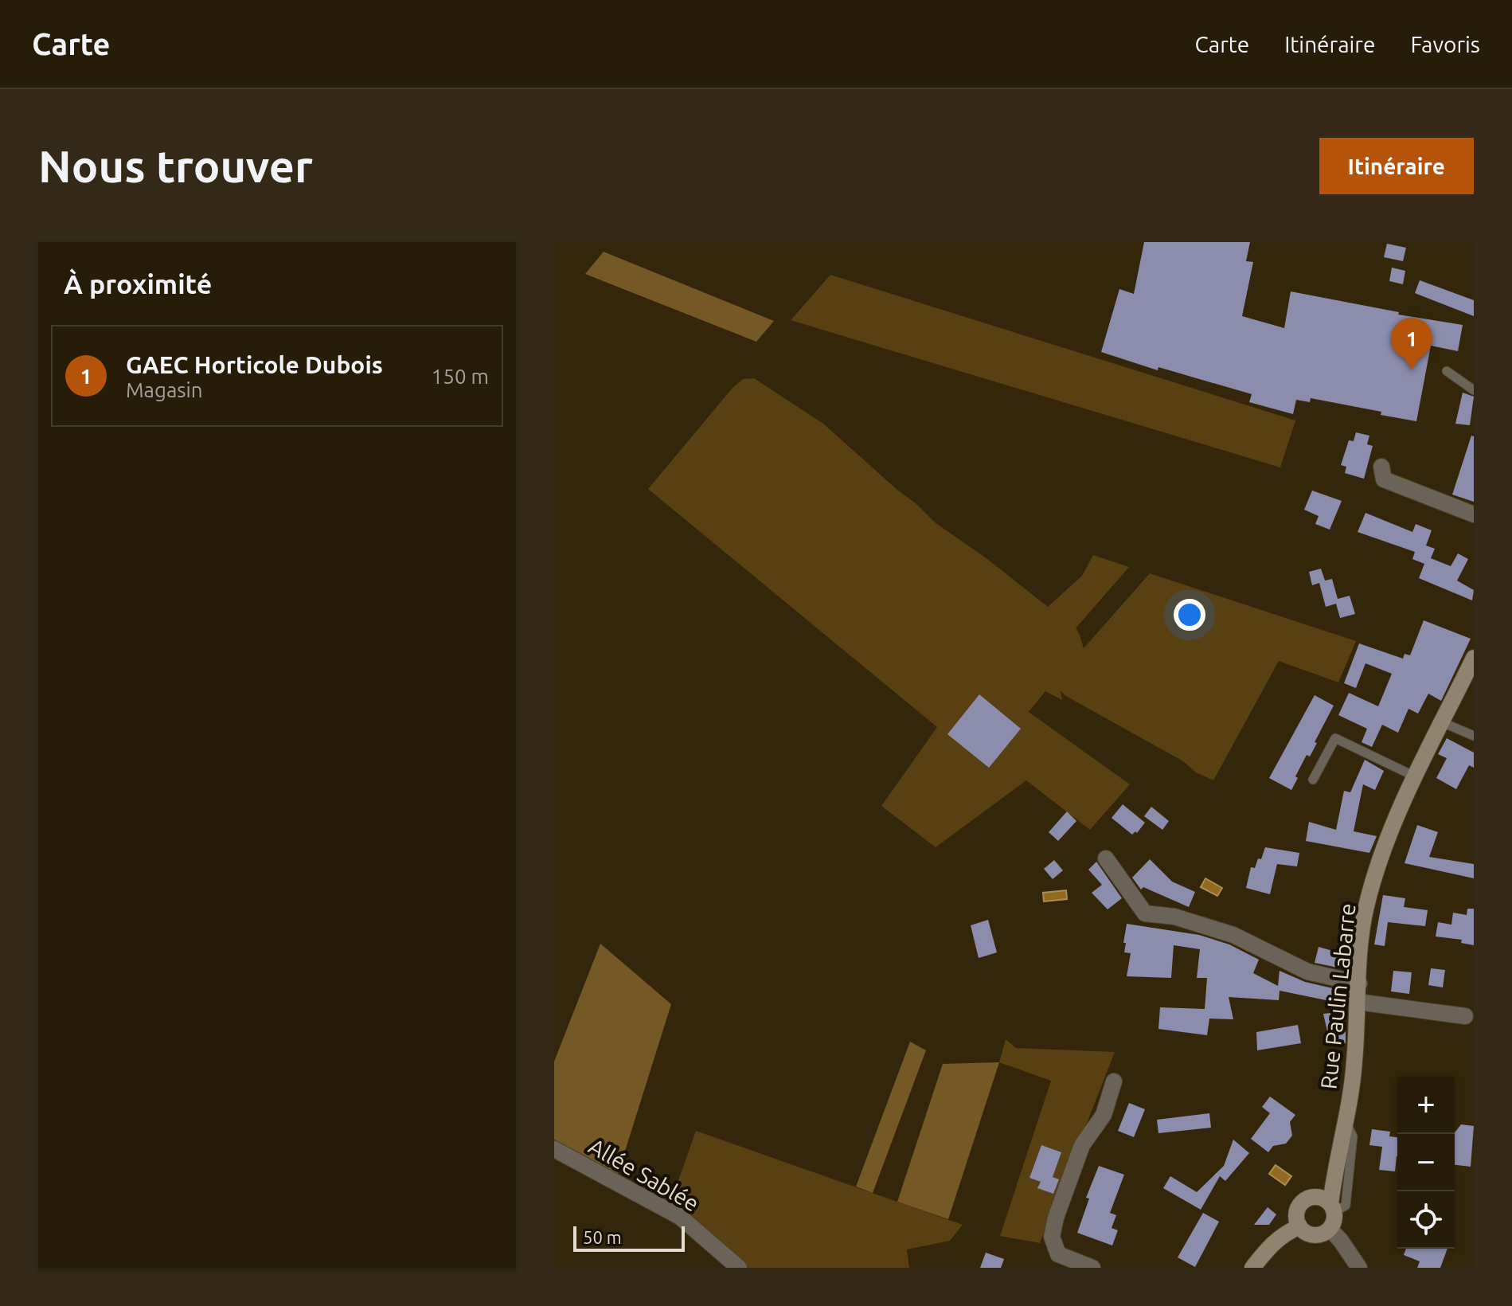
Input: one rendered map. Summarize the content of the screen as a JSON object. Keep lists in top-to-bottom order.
{
  "streets": {
    "street": ["Rue Paulin Labarre", "Allée Sablée"]
  },
  "scale_bar": "50 m",
  "page": {
    "header": "Carte",
    "nav": ["Carte", "Itinéraire", "Favoris"],
    "buttons": "Itinéraire",
    "title": "Nous trouver",
    "heading": "À proximité",
    "pins": "1",
    "list": [
      {
        "mark": "1",
        "name": "GAEC Horticole Dubois",
        "note": "Magasin",
        "value": "150 m"
      }
    ],
    "map_buttons": ["+", "−"],
    "scale": "50 m"
  }
}
